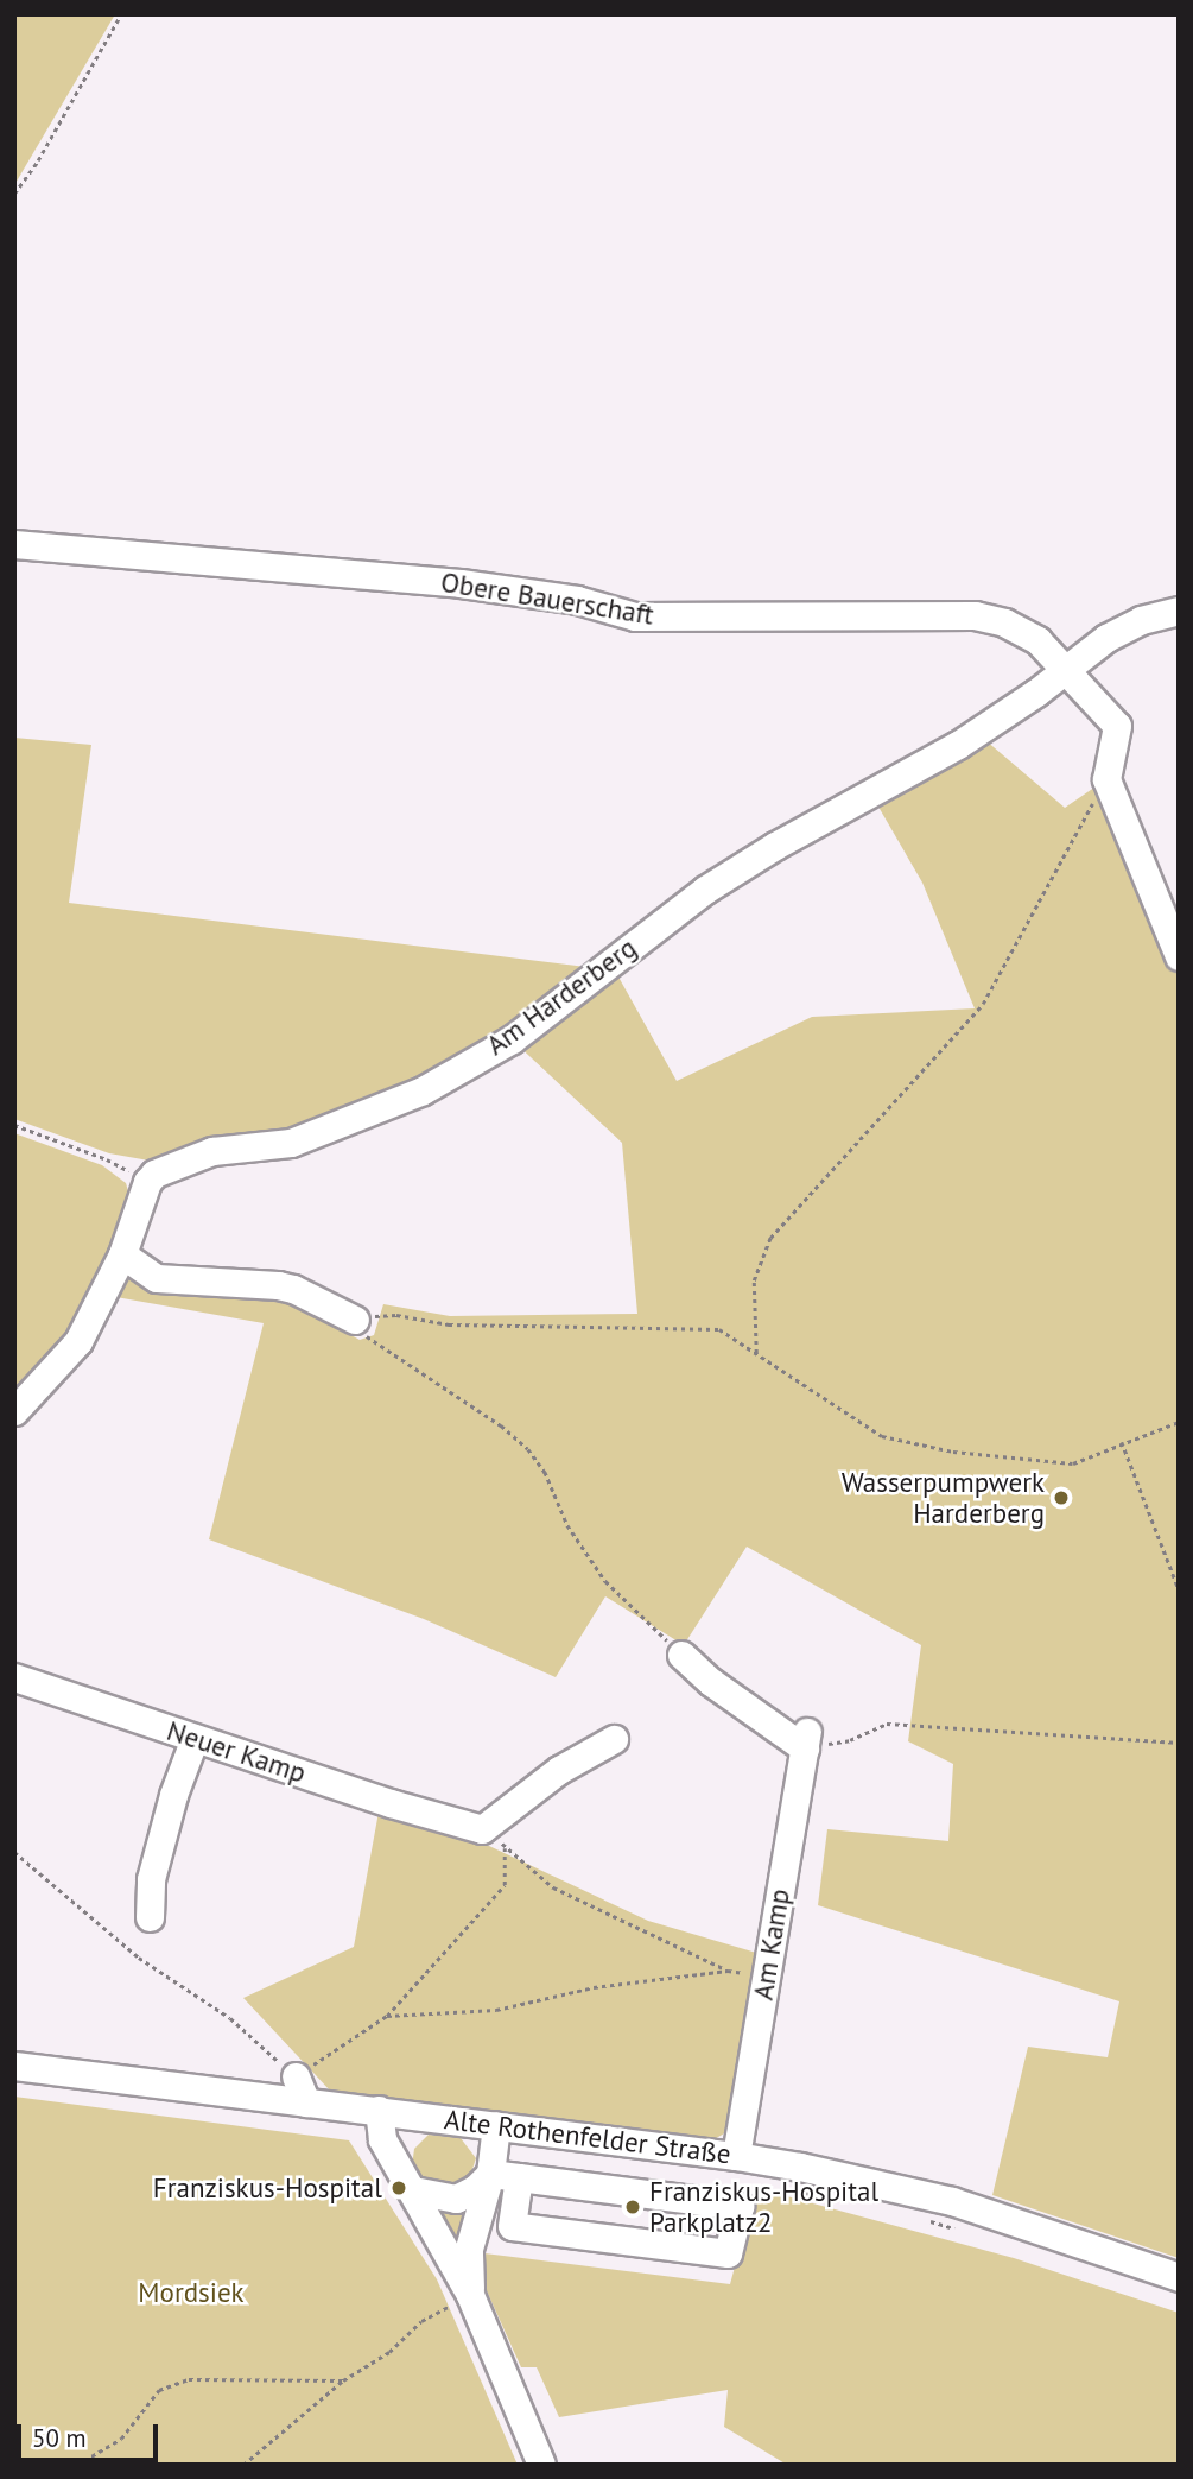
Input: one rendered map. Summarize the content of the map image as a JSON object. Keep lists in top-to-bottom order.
{
  "streets": {
    "street": [
      "Obere Bauerschaft",
      "Am Harderberg",
      "Neuer Kamp",
      "Am Kamp",
      "Alte Rothenfelder Straße"
    ]
  },
  "crossings": [
    ["Obere Bauerschaft", "Am Harderberg"],
    ["Am Kamp", "Alte Rothenfelder Straße"]
  ],
  "parks": ["Mordsiek"],
  "places": ["Wasserpumpwerk Harderberg", "Franziskus-Hospital", "Franziskus-Hospital Parkplatz2"],
  "scale_bar": "50 m"
}
